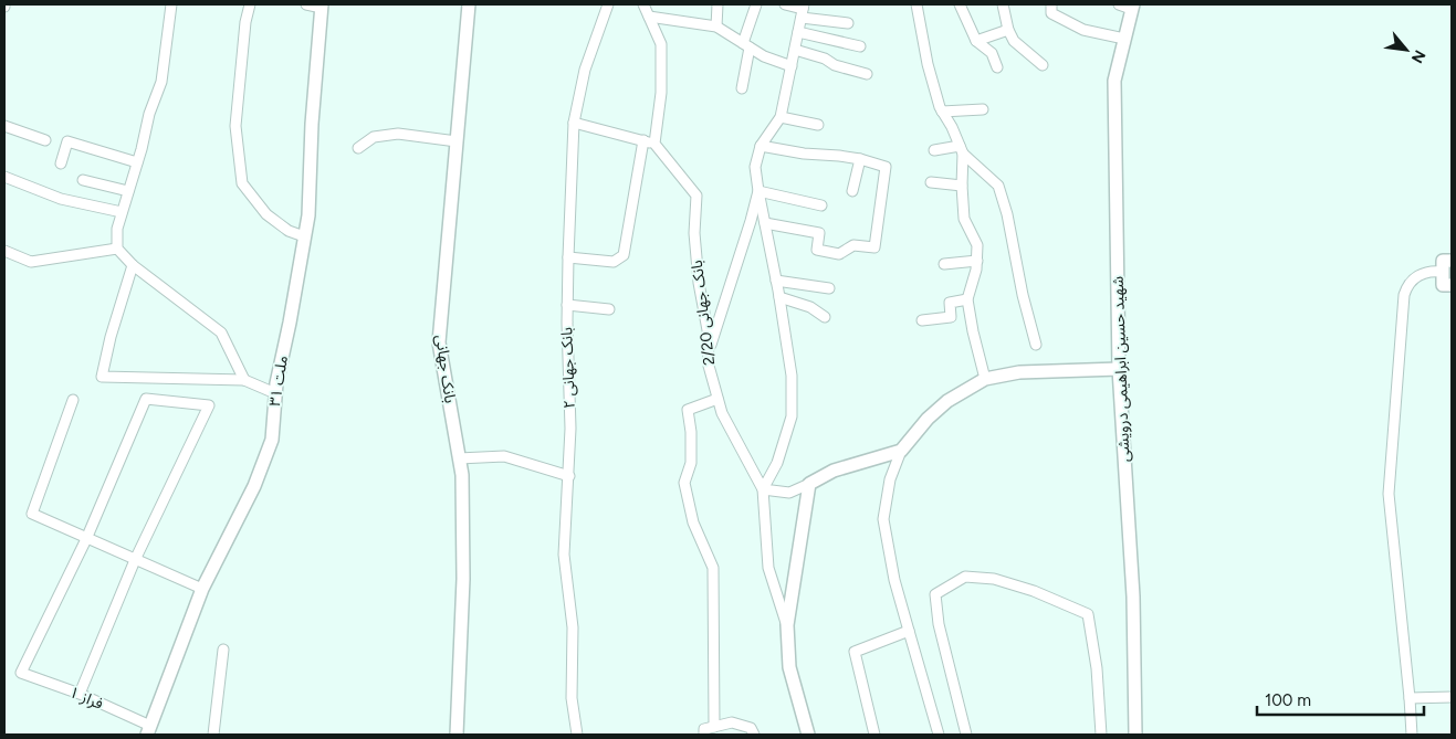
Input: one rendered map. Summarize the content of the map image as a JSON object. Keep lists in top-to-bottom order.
{
  "streets": {
    "street": [
      "بانک جهانی 2/20",
      "بانک جهانی ۲",
      "بانک جهانی",
      "شهید حسین ابراهیمی درویشی",
      "ملت ۳۱",
      "فراز ۱"
    ]
  },
  "crossings": [
    ["ملت ۳۱", "فراز ۱"]
  ],
  "scale_bar": "100 m",
  "north": "bottom right"
}
